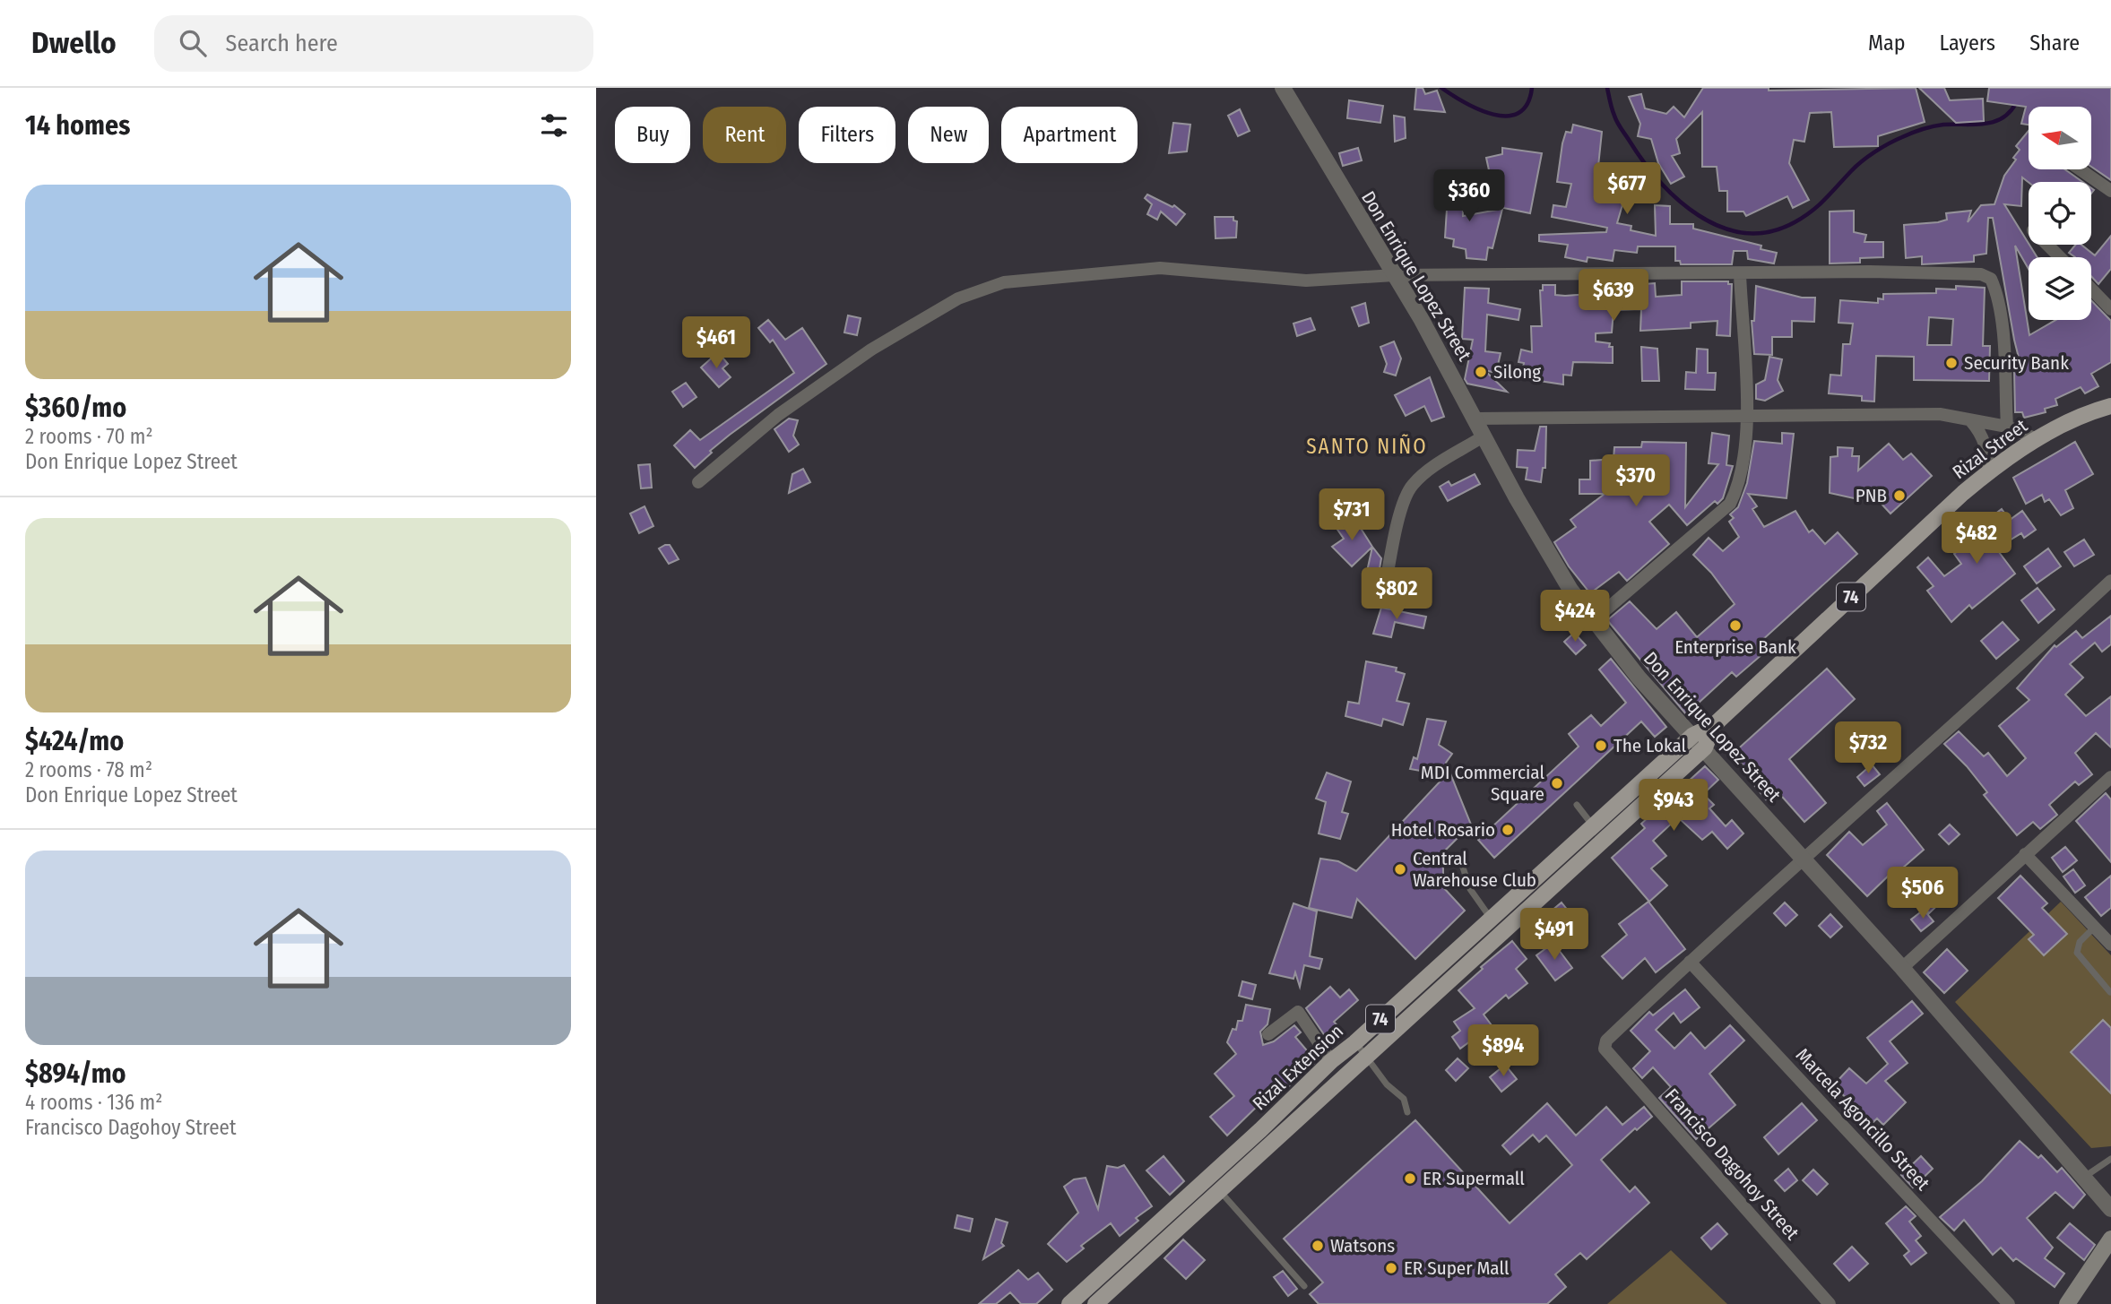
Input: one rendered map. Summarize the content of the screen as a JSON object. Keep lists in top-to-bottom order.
{
  "streets": {
    "main road": ["Rizal Street", "74", "Rizal Extension"],
    "street": ["Don Enrique Lopez Street", "Marcela Agoncillo Street", "Francisco Dagohoy Street"]
  },
  "crossings": [
    ["Don Enrique Lopez Street", "Rizal Street"],
    ["Don Enrique Lopez Street", "Rizal Extension"],
    ["Rizal Street", "Rizal Extension"],
    ["Marcela Agoncillo Street", "Francisco Dagohoy Street"]
  ],
  "districts": ["SANTO NIÑO"],
  "places": [
    "Security Bank",
    "Silong",
    "PNB",
    "Enterprise Bank",
    "The Lokal",
    "MDI Commercial Square",
    "Hotel Rosario",
    "Central Warehouse Club",
    "ER Supermall",
    "Watsons",
    "ER Super Mall"
  ],
  "north": "left",
  "page": {
    "header": "Dwello",
    "search": "Search here",
    "nav": ["Map", "Layers", "Share"],
    "heading": "14 homes",
    "chip": [
      "Buy",
      "Rent",
      "Filters",
      "New",
      "Apartment"
    ],
    "price": [
      "$677",
      "$360",
      "$639",
      "$461",
      "$370",
      "$731",
      "$482",
      "$802",
      "$424",
      "$732",
      "$943",
      "$506",
      "$491",
      "$894"
    ],
    "list": [
      {
        "name": "$360/mo",
        "note": "2 rooms · 70 m² · Don Enrique Lopez Street"
      },
      {
        "name": "$424/mo",
        "note": "2 rooms · 78 m² · Don Enrique Lopez Street"
      },
      {
        "name": "$894/mo",
        "note": "4 rooms · 136 m² · Francisco Dagohoy Street"
      }
    ]
  }
}
